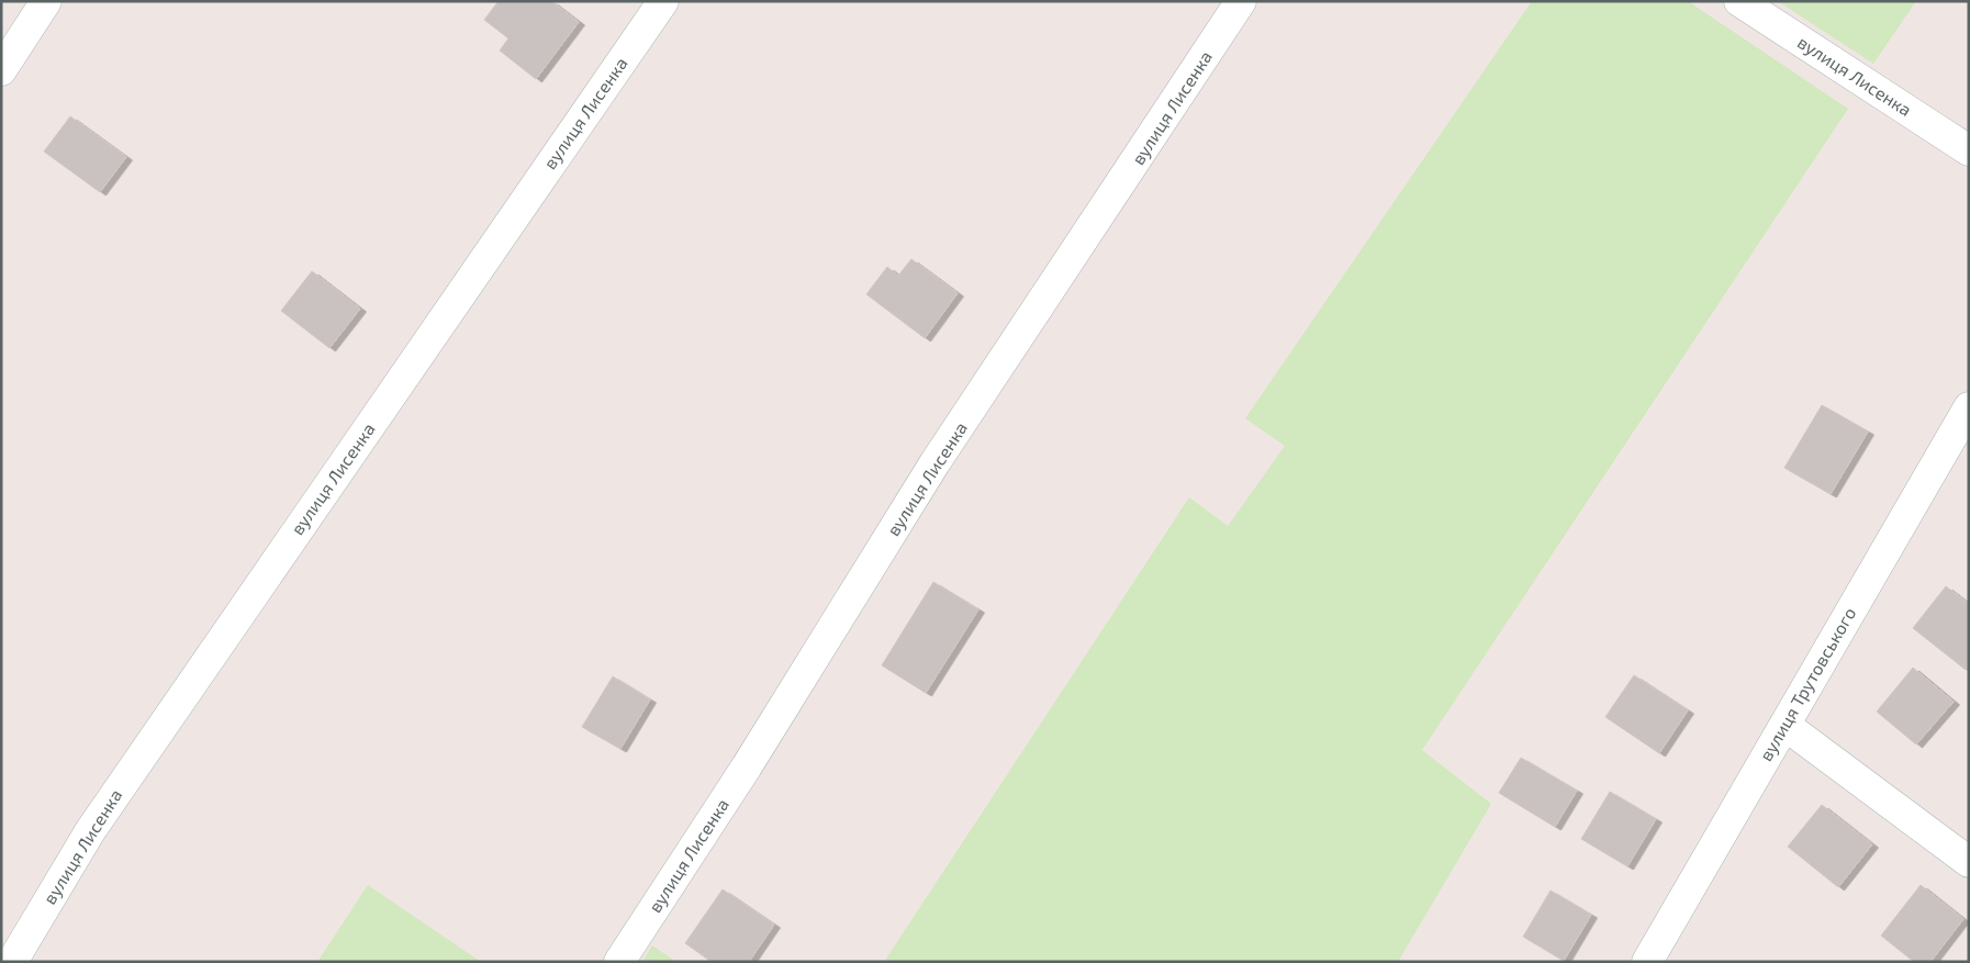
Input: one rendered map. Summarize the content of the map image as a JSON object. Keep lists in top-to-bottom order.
{
  "streets": {
    "street": ["вулиця Лисенка", "вулиця Трутовського"]
  }
}
